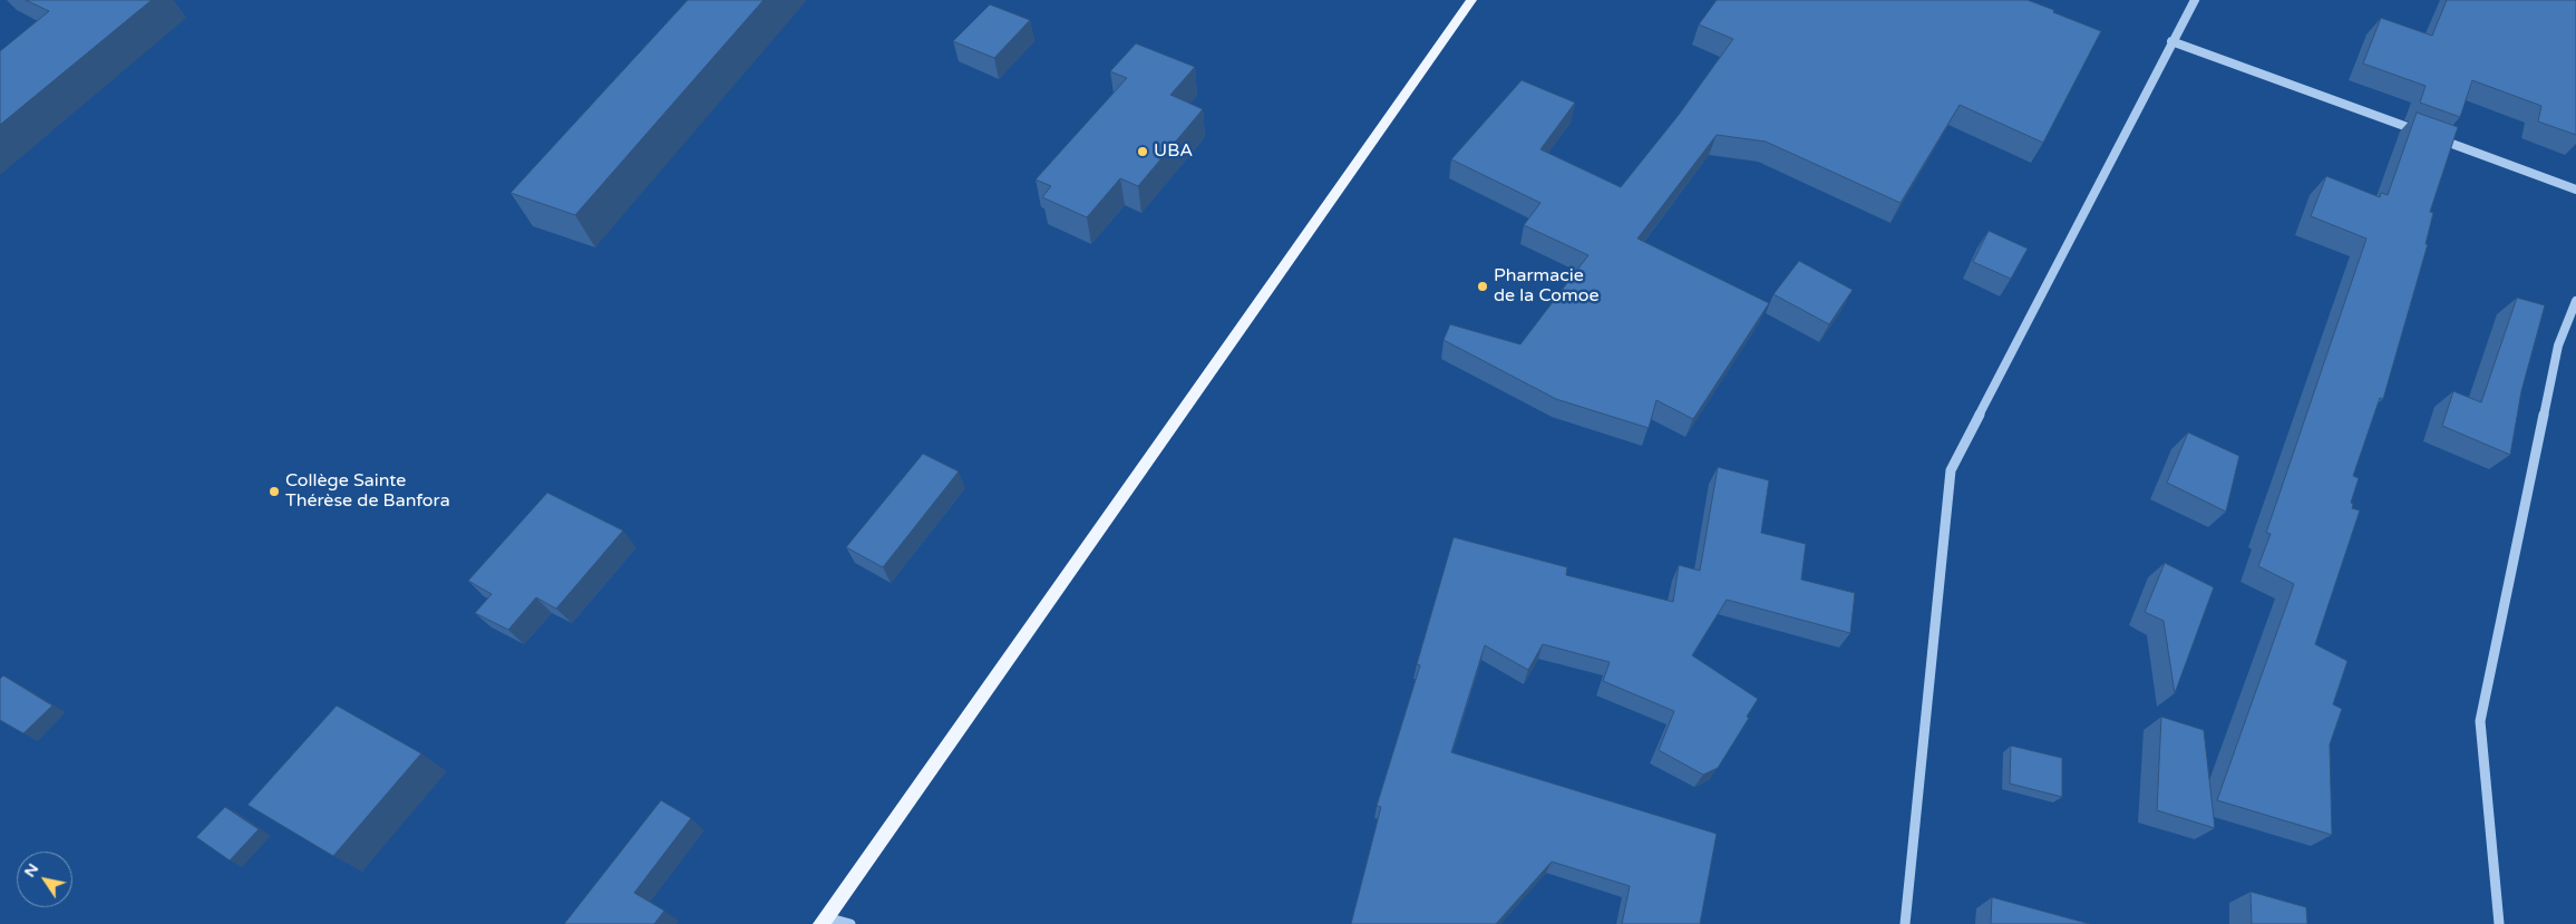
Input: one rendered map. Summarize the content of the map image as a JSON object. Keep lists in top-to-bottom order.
{
  "places": ["UBA", "Pharmacie de la Comoe", "Collège Sainte Thérèse de Banfora"],
  "north": "top left"
}
